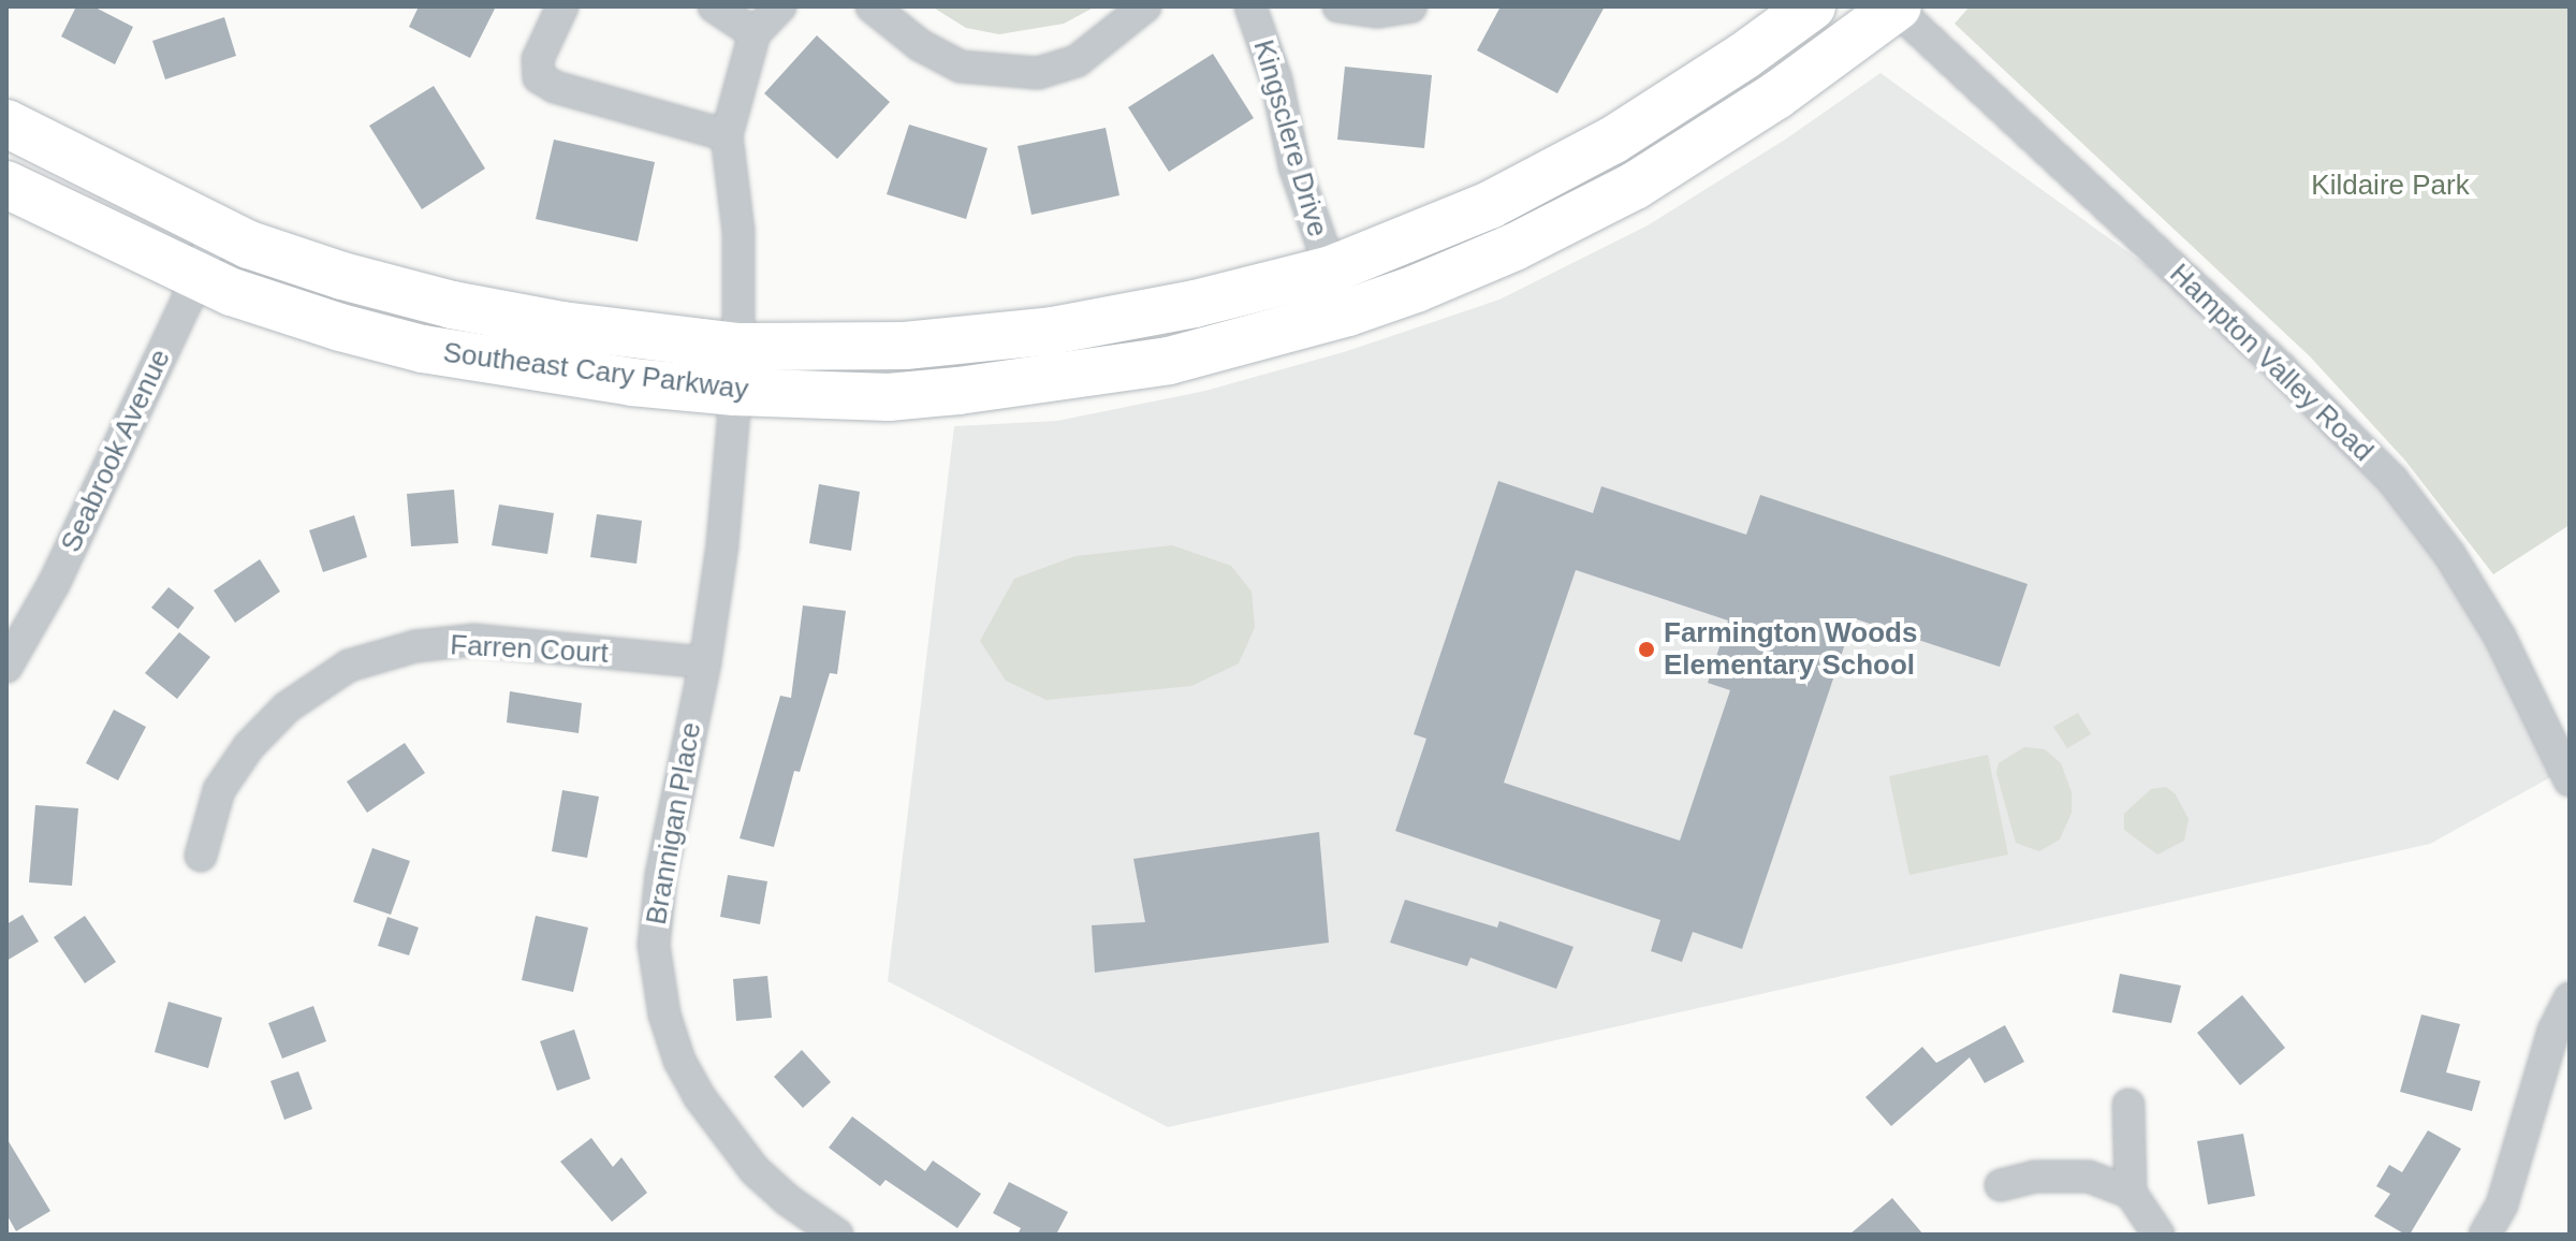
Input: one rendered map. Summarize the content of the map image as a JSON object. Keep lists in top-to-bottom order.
{
  "streets": {
    "main road": ["Southeast Cary Parkway"],
    "street": [
      "Kingsclere Drive",
      "Hampton Valley Road",
      "Seabrook Avenue",
      "Farren Court",
      "Brannigan Place"
    ]
  },
  "crossings": [
    ["Kingsclere Drive", "Southeast Cary Parkway"],
    ["Hampton Valley Road", "Southeast Cary Parkway"],
    ["Southeast Cary Parkway", "Seabrook Avenue"],
    ["Southeast Cary Parkway", "Brannigan Place"],
    ["Farren Court", "Brannigan Place"]
  ],
  "parks": ["Kildaire Park"],
  "places": ["Farmington Woods Elementary School"]
}
